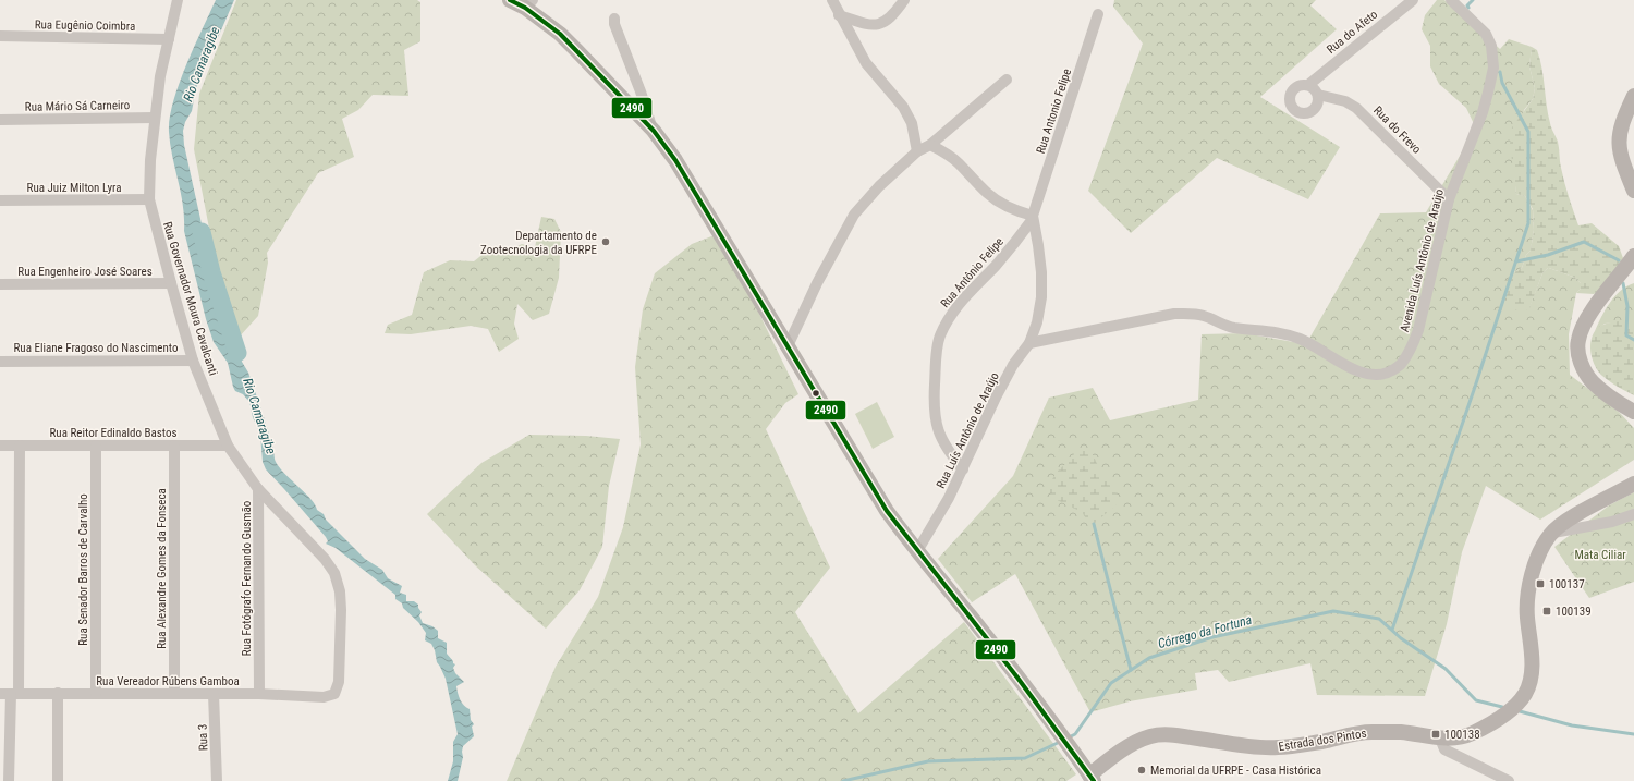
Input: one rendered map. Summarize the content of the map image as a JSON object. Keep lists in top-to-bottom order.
{
  "streets": {
    "street": [
      "Rua Eugênio Coimbra",
      "Rua do Afeto",
      "Rua Mário Sá Carneiro",
      "Rua Antonio Felipe",
      "Rua do Frevo",
      "Rua Juiz Milton Lyra",
      "Avenida Luís Antônio de Araújo",
      "Rua Engenheiro José Soares",
      "Rua Antônio Felipe",
      "Rua Governador Moura Cavalcanti",
      "Rua Eliane Fragoso do Nascimento",
      "Rua Luís Antônio de Araújo",
      "Rua Reitor Edinaldo Bastos",
      "Rua Alexandre Gomes da Fonseca",
      "Rua Senador Barros de Carvalho",
      "Rua Fotógrafo Fernando Gusmão",
      "Rua Vereador Rúbens Gamboa",
      "Rua 3",
      "Estrada dos Pintos"
    ]
  },
  "crossings": [
    ["Rua Eugênio Coimbra", "Rua Governador Moura Cavalcanti"],
    ["Rua do Afeto", "Rua do Frevo"],
    ["Rua Mário Sá Carneiro", "Rua Governador Moura Cavalcanti"],
    ["Rua Antonio Felipe", "Rua Antônio Felipe"],
    ["Rua Antonio Felipe", "Rua Luís Antônio de Araújo"],
    ["Rua do Frevo", "Avenida Luís Antônio de Araújo"],
    ["Rua Juiz Milton Lyra", "Rua Governador Moura Cavalcanti"],
    ["Avenida Luís Antônio de Araújo", "Rua Luís Antônio de Araújo"],
    ["Rua Engenheiro José Soares", "Rua Governador Moura Cavalcanti"],
    ["Rua Antônio Felipe", "Rua Luís Antônio de Araújo"],
    ["Rua Governador Moura Cavalcanti", "Rua Eliane Fragoso do Nascimento"],
    ["Rua Governador Moura Cavalcanti", "Rua Reitor Edinaldo Bastos"],
    ["Rua Governador Moura Cavalcanti", "Rua Fotógrafo Fernando Gusmão"],
    ["Rua Governador Moura Cavalcanti", "Rua Vereador Rúbens Gamboa"],
    ["Rua Reitor Edinaldo Bastos", "Rua Alexandre Gomes da Fonseca"],
    ["Rua Reitor Edinaldo Bastos", "Rua Senador Barros de Carvalho"],
    ["Rua Alexandre Gomes da Fonseca", "Rua Vereador Rúbens Gamboa"],
    ["Rua Senador Barros de Carvalho", "Rua Vereador Rúbens Gamboa"],
    ["Rua Fotógrafo Fernando Gusmão", "Rua Vereador Rúbens Gamboa"],
    ["Rua Vereador Rúbens Gamboa", "Rua 3"]
  ],
  "water": ["Rio Camaragibe", "Córrego da Fortuna"],
  "parks": ["Mata Ciliar"],
  "places": {
    "other": ["Departamento de Zootecnologia da UFRPE", "Memorial da UFRPE - Casa Histórica"],
    "transit": ["100137", "100139", "100138"]
  },
  "lines": ["transit line 2490"]
}
